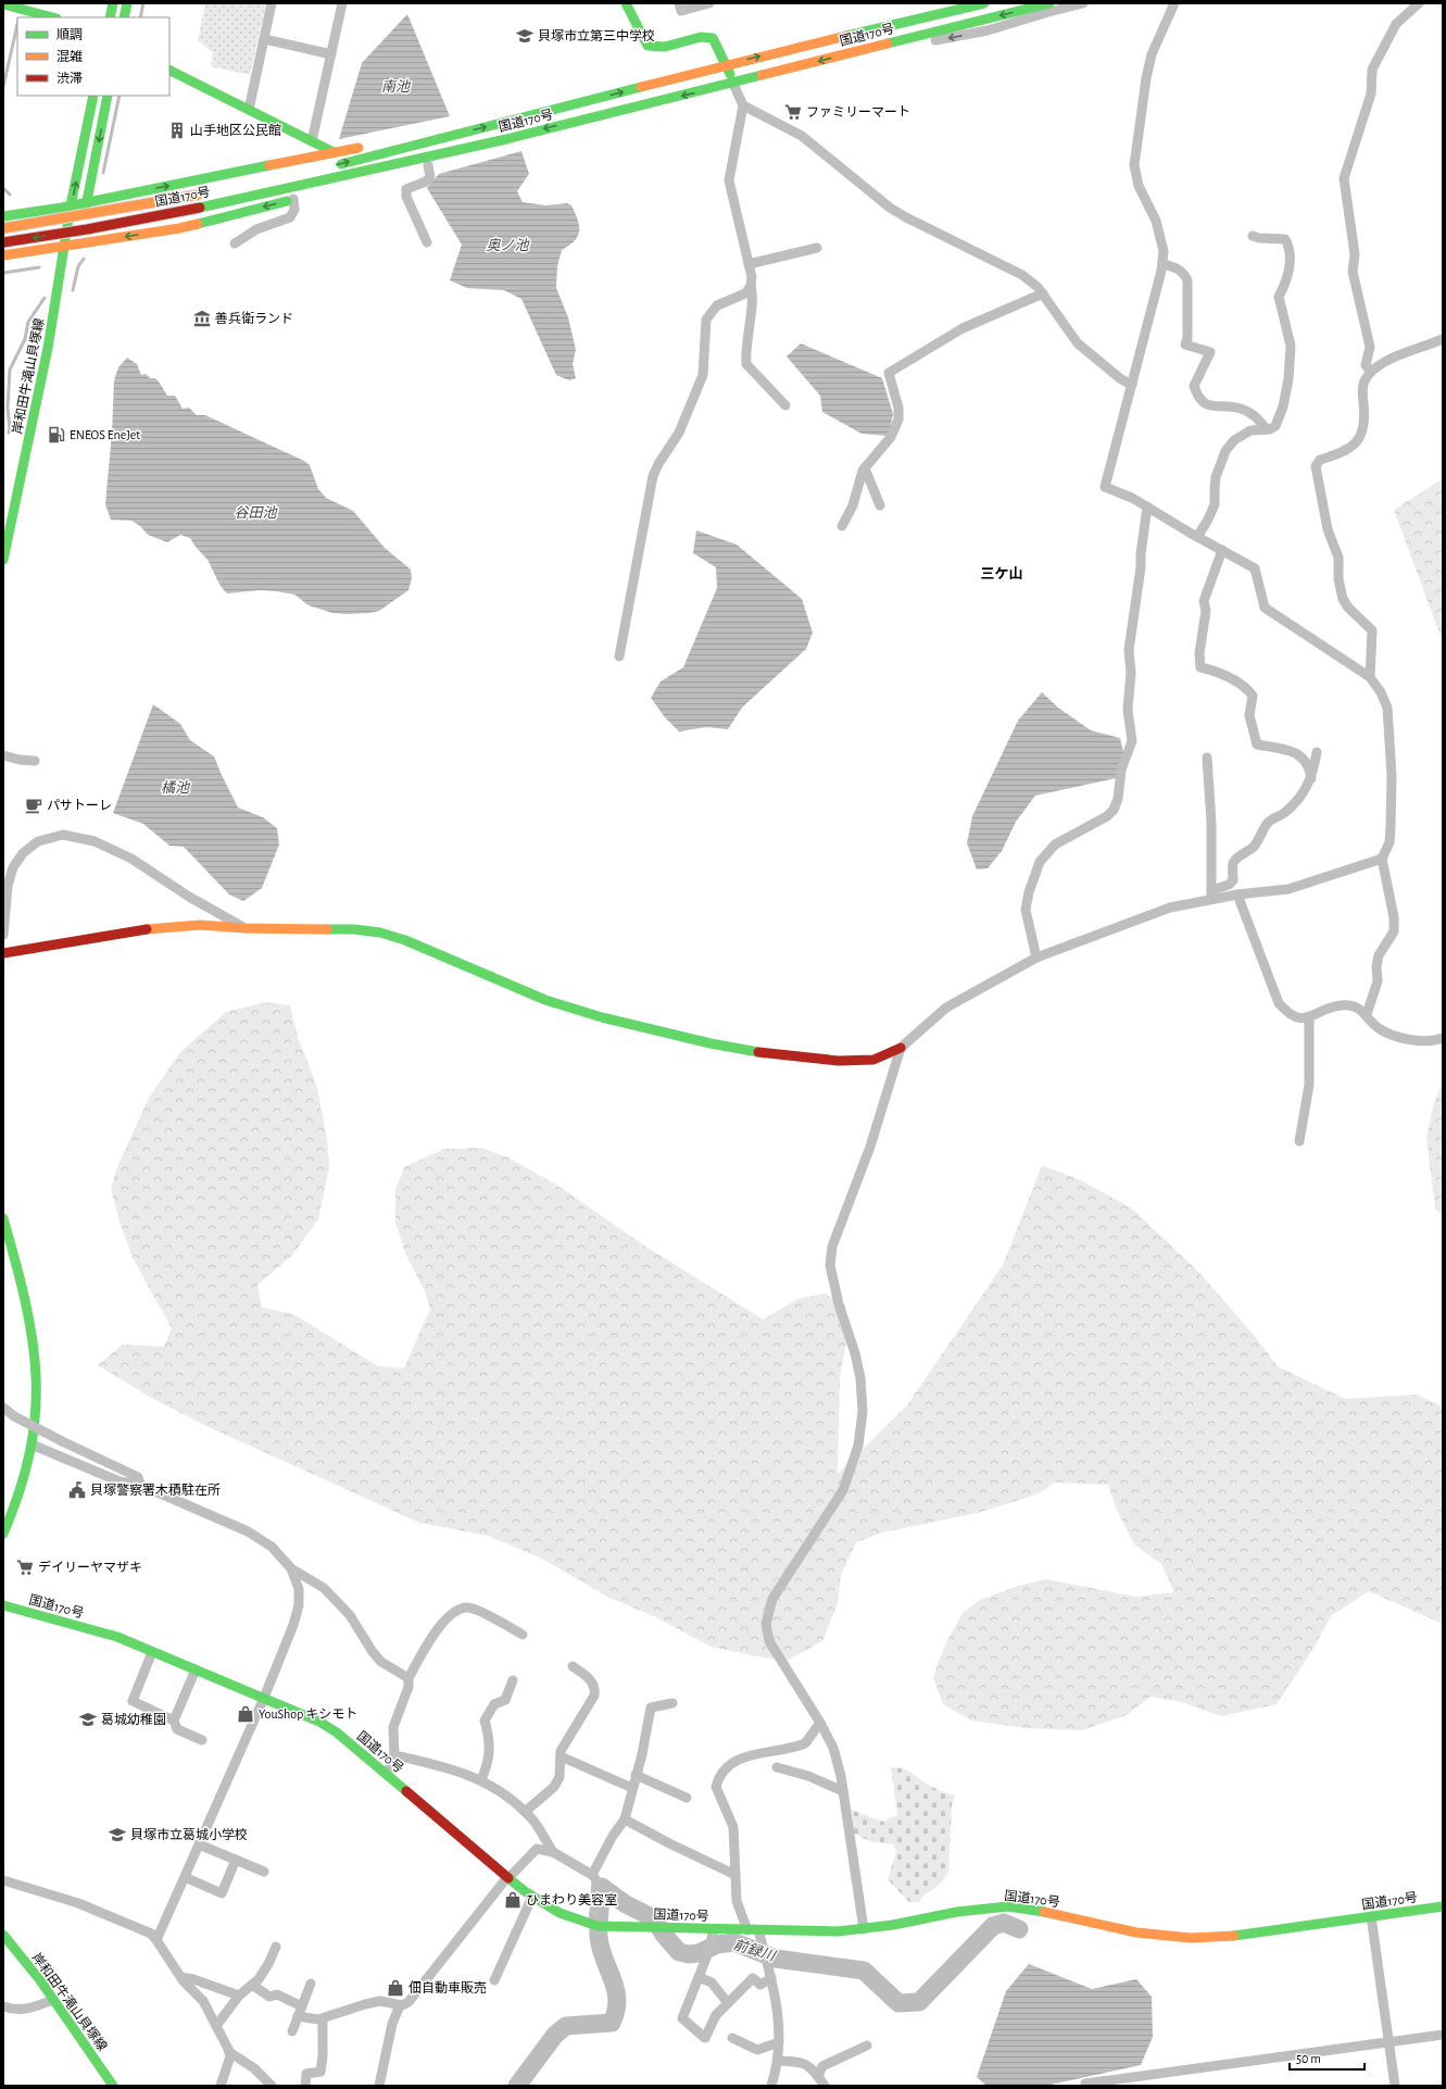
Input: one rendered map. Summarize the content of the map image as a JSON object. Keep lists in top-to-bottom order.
{
  "streets": {
    "main road": ["国道170号", "岸和田牛滝山貝塚線"]
  },
  "districts": ["三ケ山"],
  "water": [
    "南池",
    "奥ノ池",
    "谷田池",
    "橘池",
    "前録川"
  ],
  "places": {
    "school or university": ["貝塚市立第三中学校", "葛城幼稚園", "貝塚市立葛城小学校"],
    "supermarket": ["ファミリーマート", "デイリーヤマザキ"],
    "building": ["山手地区公民館"],
    "museum": ["善兵衛ランド"],
    "fuel station": ["ENEOS EneJet"],
    "cafe": ["パサトーレ"],
    "public building": ["貝塚警察署木積駐在所"],
    "shop": ["YouShop キシモト", "ひまわり美容室", "佃自動車販売"]
  },
  "legend": ["順調", "混雑", "渋滞"],
  "scale_bar": "50 m"
}
